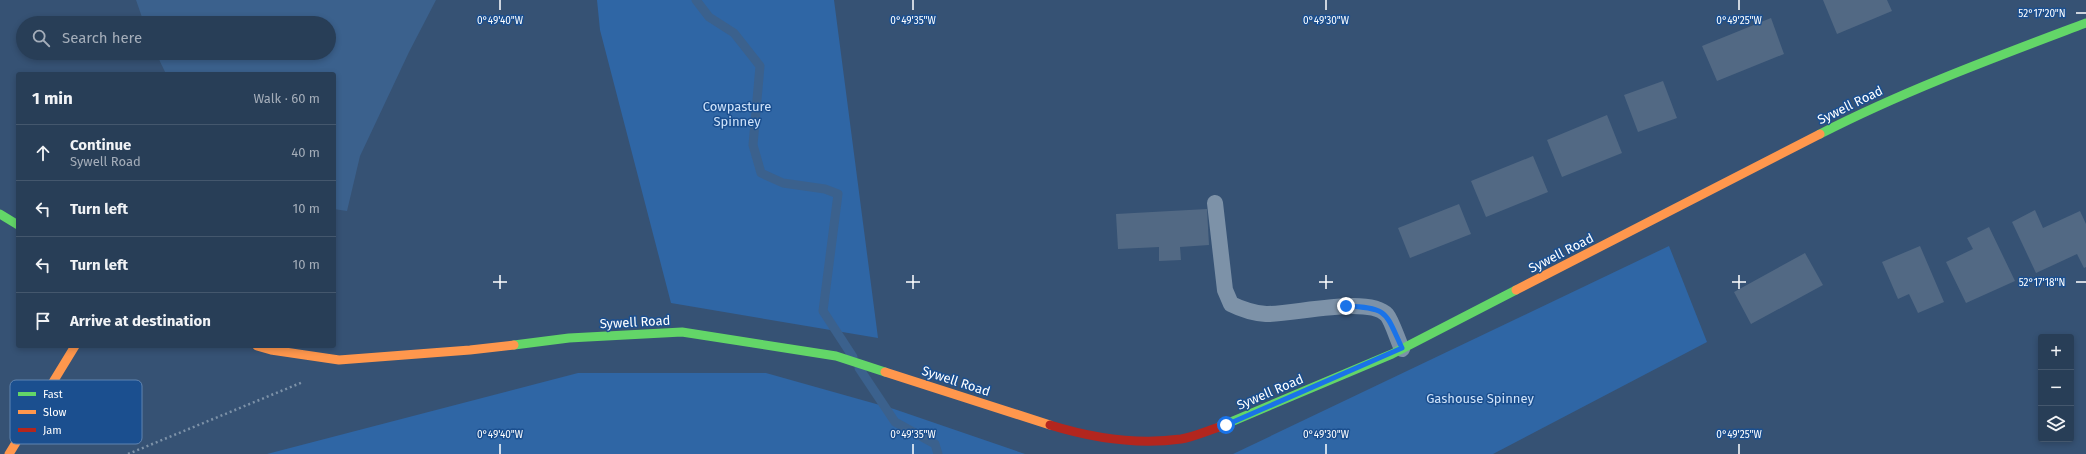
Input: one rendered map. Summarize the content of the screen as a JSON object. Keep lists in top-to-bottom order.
{
  "streets": {
    "street": ["Sywell Road"]
  },
  "parks": ["Cowpasture Spinney", "Gashouse Spinney"],
  "legend": ["Fast", "Slow", "Jam"],
  "page": {
    "search": "Search here",
    "heading": ["1 min", "Walk · 60 m"],
    "list": [
      ["Continue", "Sywell Road", "40 m"],
      ["Turn left", "10 m"],
      ["Turn left", "10 m"],
      "Arrive at destination"
    ],
    "map_buttons": ["+", "−"]
  },
  "coordinates": [
    "52°17'20\"N",
    "0°49'40\"W",
    "0°49'35\"W",
    "0°49'30\"W",
    "0°49'25\"W",
    "52°17'18\"N"
  ]
}
